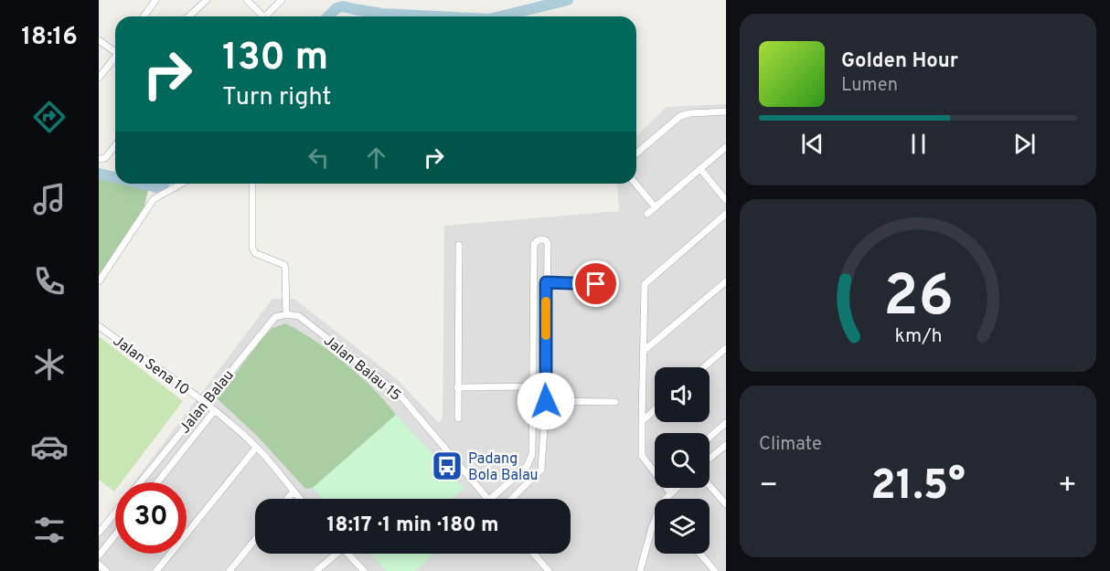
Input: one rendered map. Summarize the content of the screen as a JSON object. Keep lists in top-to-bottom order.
{
  "streets": {
    "street": ["Jalan Sena 10", "Jalan Balau 15", "Jalan Balau"]
  },
  "crossings": [
    ["Jalan Sena 10", "Jalan Balau"],
    ["Jalan Balau 15", "Jalan Balau"]
  ],
  "places": {
    "bus stop": ["Padang Bola Balau"]
  },
  "page": {
    "tabs": "18:16",
    "turn": ["130 m", "Turn right"],
    "song": ["Golden Hour", "Lumen"],
    "tile": "Climate",
    "heat": ["−", "21.5°", "+"],
    "limit": "30",
    "trip": "18:17 · 1 min · 180 m",
    "gauge": ["26", "km/h"]
  }
}
